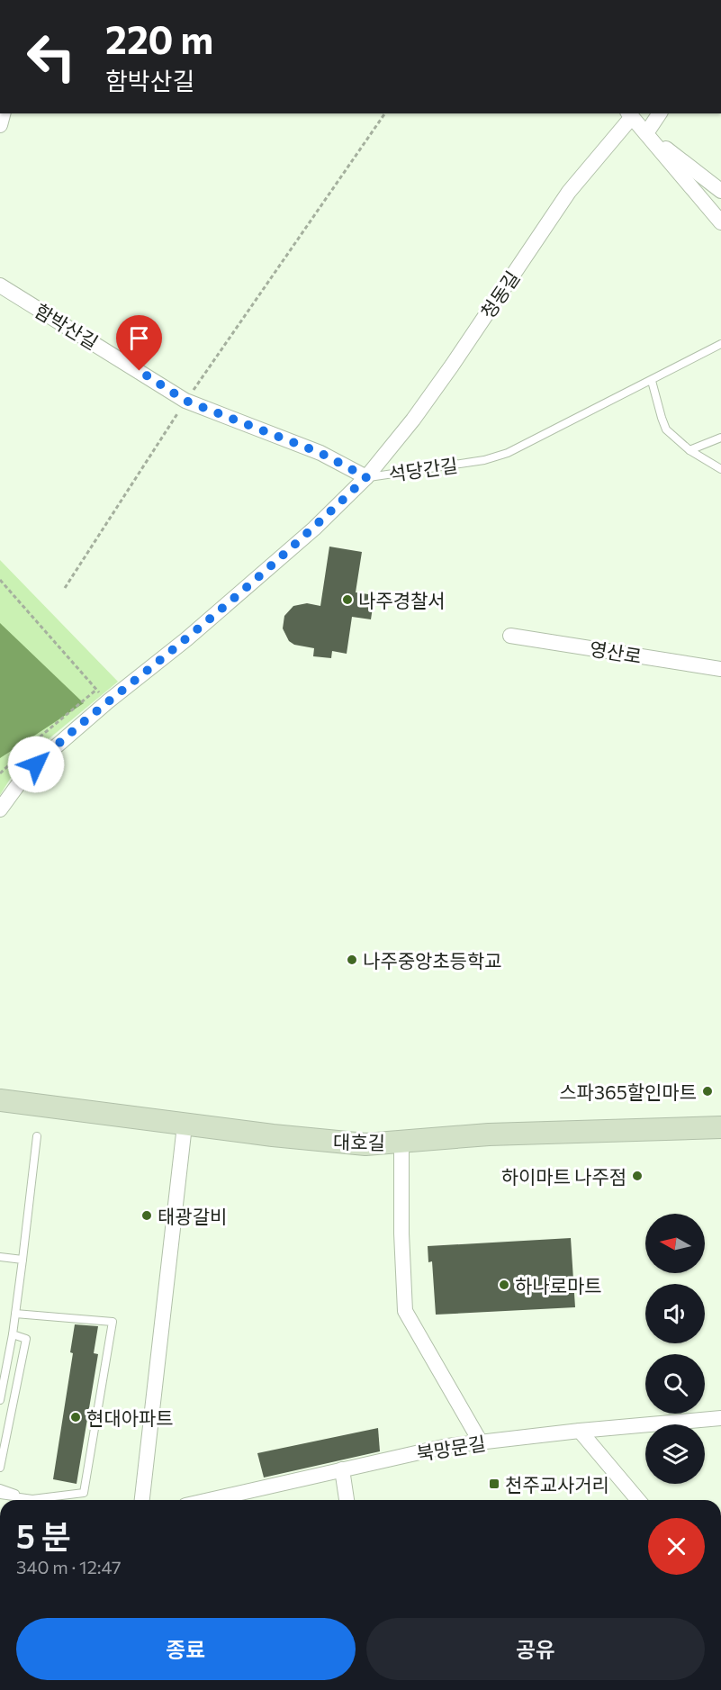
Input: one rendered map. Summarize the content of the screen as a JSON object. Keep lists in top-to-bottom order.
{
  "streets": {
    "street": [
      "청동길",
      "함박산길",
      "석당간길",
      "영산로",
      "대호길",
      "북망문길"
    ]
  },
  "crossings": [
    ["청동길", "함박산길"],
    ["청동길", "석당간길"],
    ["함박산길", "석당간길"]
  ],
  "places": {
    "other": [
      "나주경찰서",
      "나주중앙초등학교",
      "스파365할인마트",
      "하이마트 나주점",
      "태광갈비",
      "하나로마트",
      "현대아파트"
    ],
    "transit": ["천주교사거리"]
  },
  "north": "left",
  "page": {
    "turn": ["220 m", "함박산길"],
    "heading": ["5 분", "340 m · 12:47"],
    "buttons": ["종료", "공유"]
  }
}
